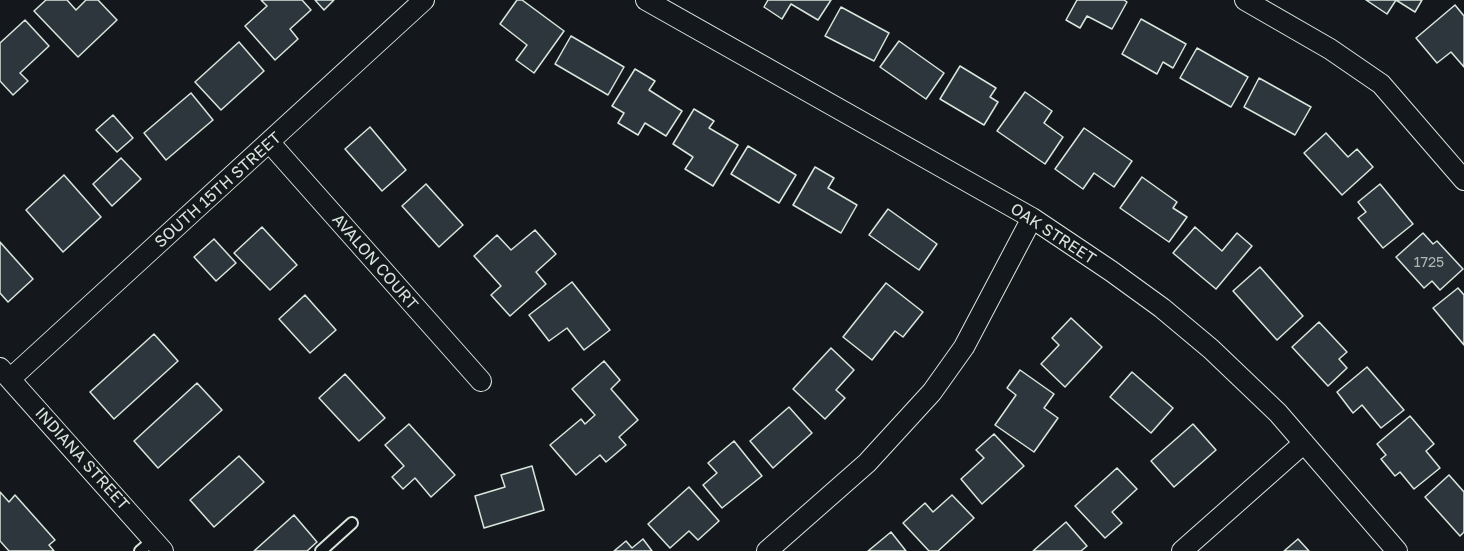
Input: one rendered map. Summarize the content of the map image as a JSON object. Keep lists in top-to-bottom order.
{
  "streets": {
    "street": [
      "SOUTH 15TH STREET",
      "OAK STREET",
      "AVALON COURT",
      "INDIANA STREET"
    ]
  },
  "crossings": [
    ["SOUTH 15TH STREET", "AVALON COURT"],
    ["SOUTH 15TH STREET", "INDIANA STREET"]
  ],
  "house_numbers": ["1725"]
}
